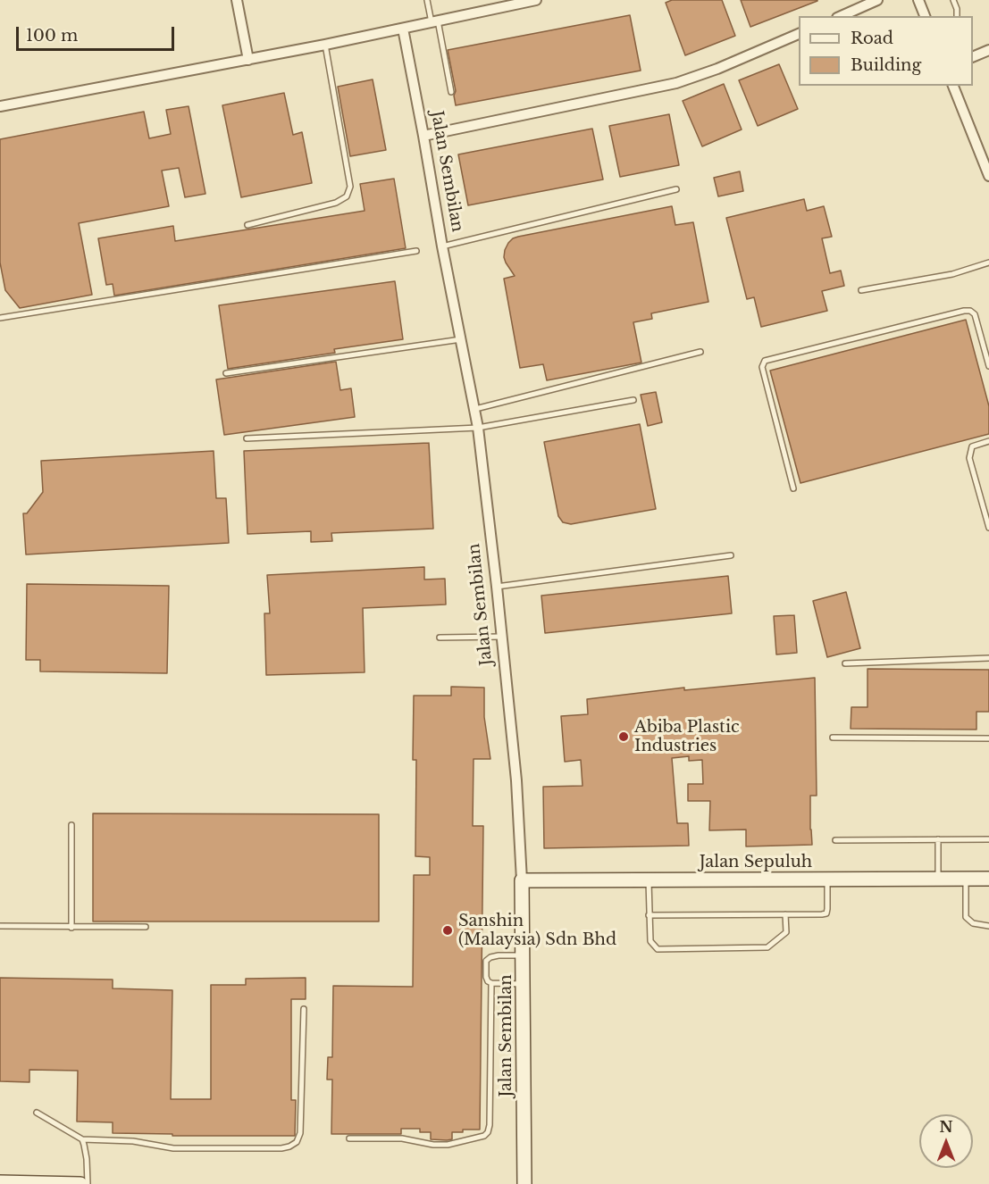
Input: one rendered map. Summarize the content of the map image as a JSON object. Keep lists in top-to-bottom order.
{
  "streets": {
    "main road": ["Jalan Sembilan", "Jalan Sepuluh"]
  },
  "crossings": [
    ["Jalan Sembilan", "Jalan Sepuluh"]
  ],
  "places": ["Abiba Plastic Industries", "Sanshin (Malaysia) Sdn Bhd"],
  "legend": ["Road", "Building"],
  "scale_bar": "100 m",
  "north": "top"
}
